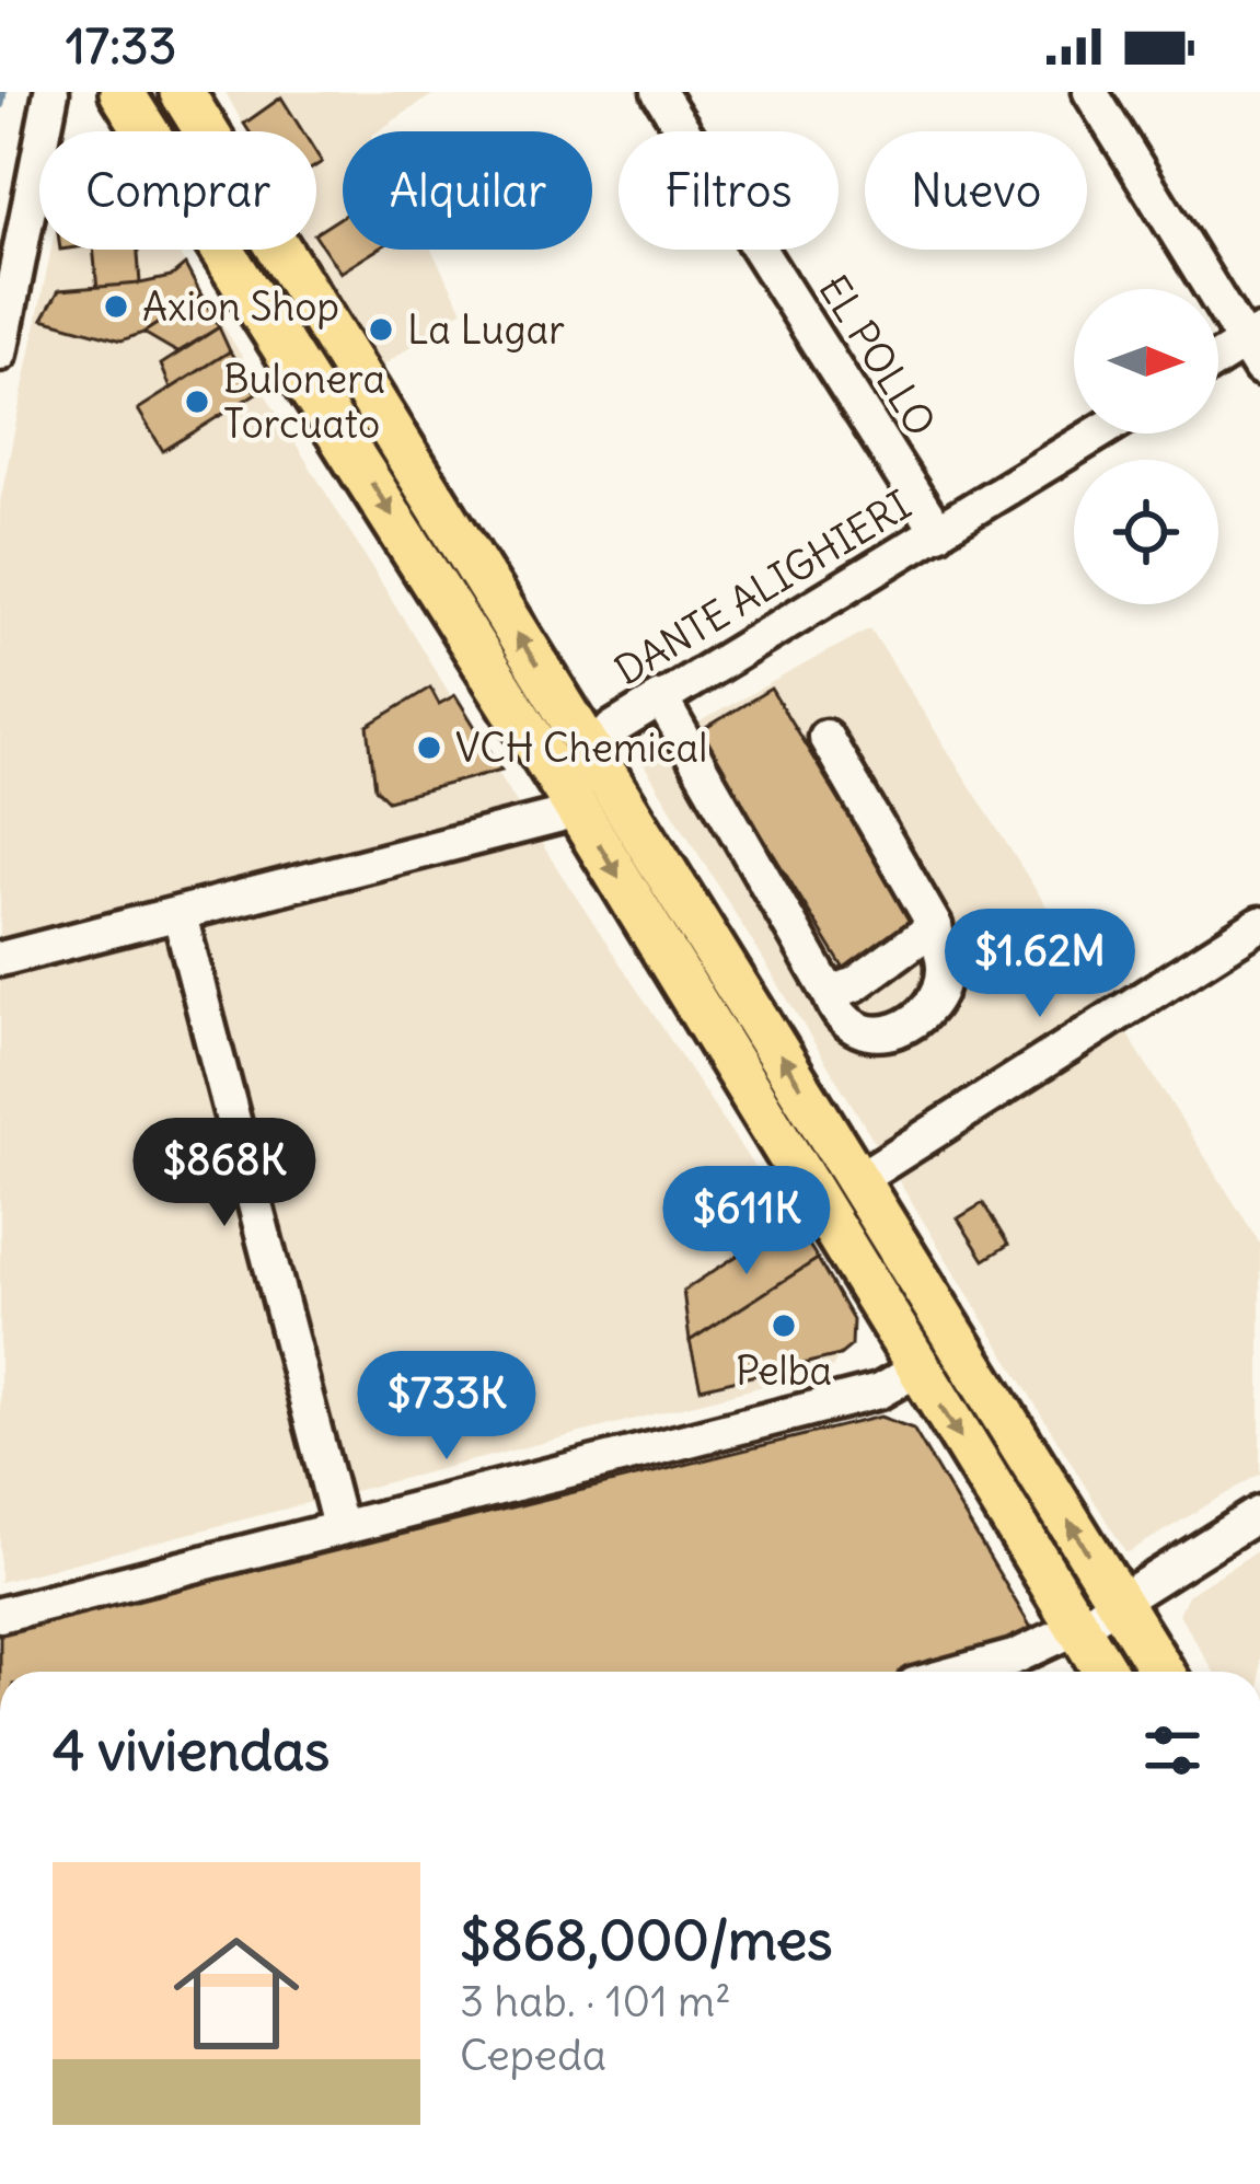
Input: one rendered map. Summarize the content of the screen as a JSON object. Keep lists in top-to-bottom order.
{
  "streets": {
    "street": ["EL POLLO", "DANTE ALIGHIERI"]
  },
  "crossings": [
    ["EL POLLO", "DANTE ALIGHIERI"]
  ],
  "places": [
    "Axion Shop",
    "La Lugar",
    "Bulonera Torcuato",
    "VCH Chemical",
    "Pelba"
  ],
  "north": "right",
  "page": {
    "status": "17:33",
    "chip": [
      "Comprar",
      "Alquilar",
      "Filtros",
      "Nuevo"
    ],
    "price": [
      "$1.62M",
      "$868K",
      "$611K",
      "$733K"
    ],
    "heading": "4 viviendas",
    "list": [
      {
        "name": "$868,000/mes",
        "note": "3 hab. · 101 m² · Cepeda"
      }
    ]
  }
}
